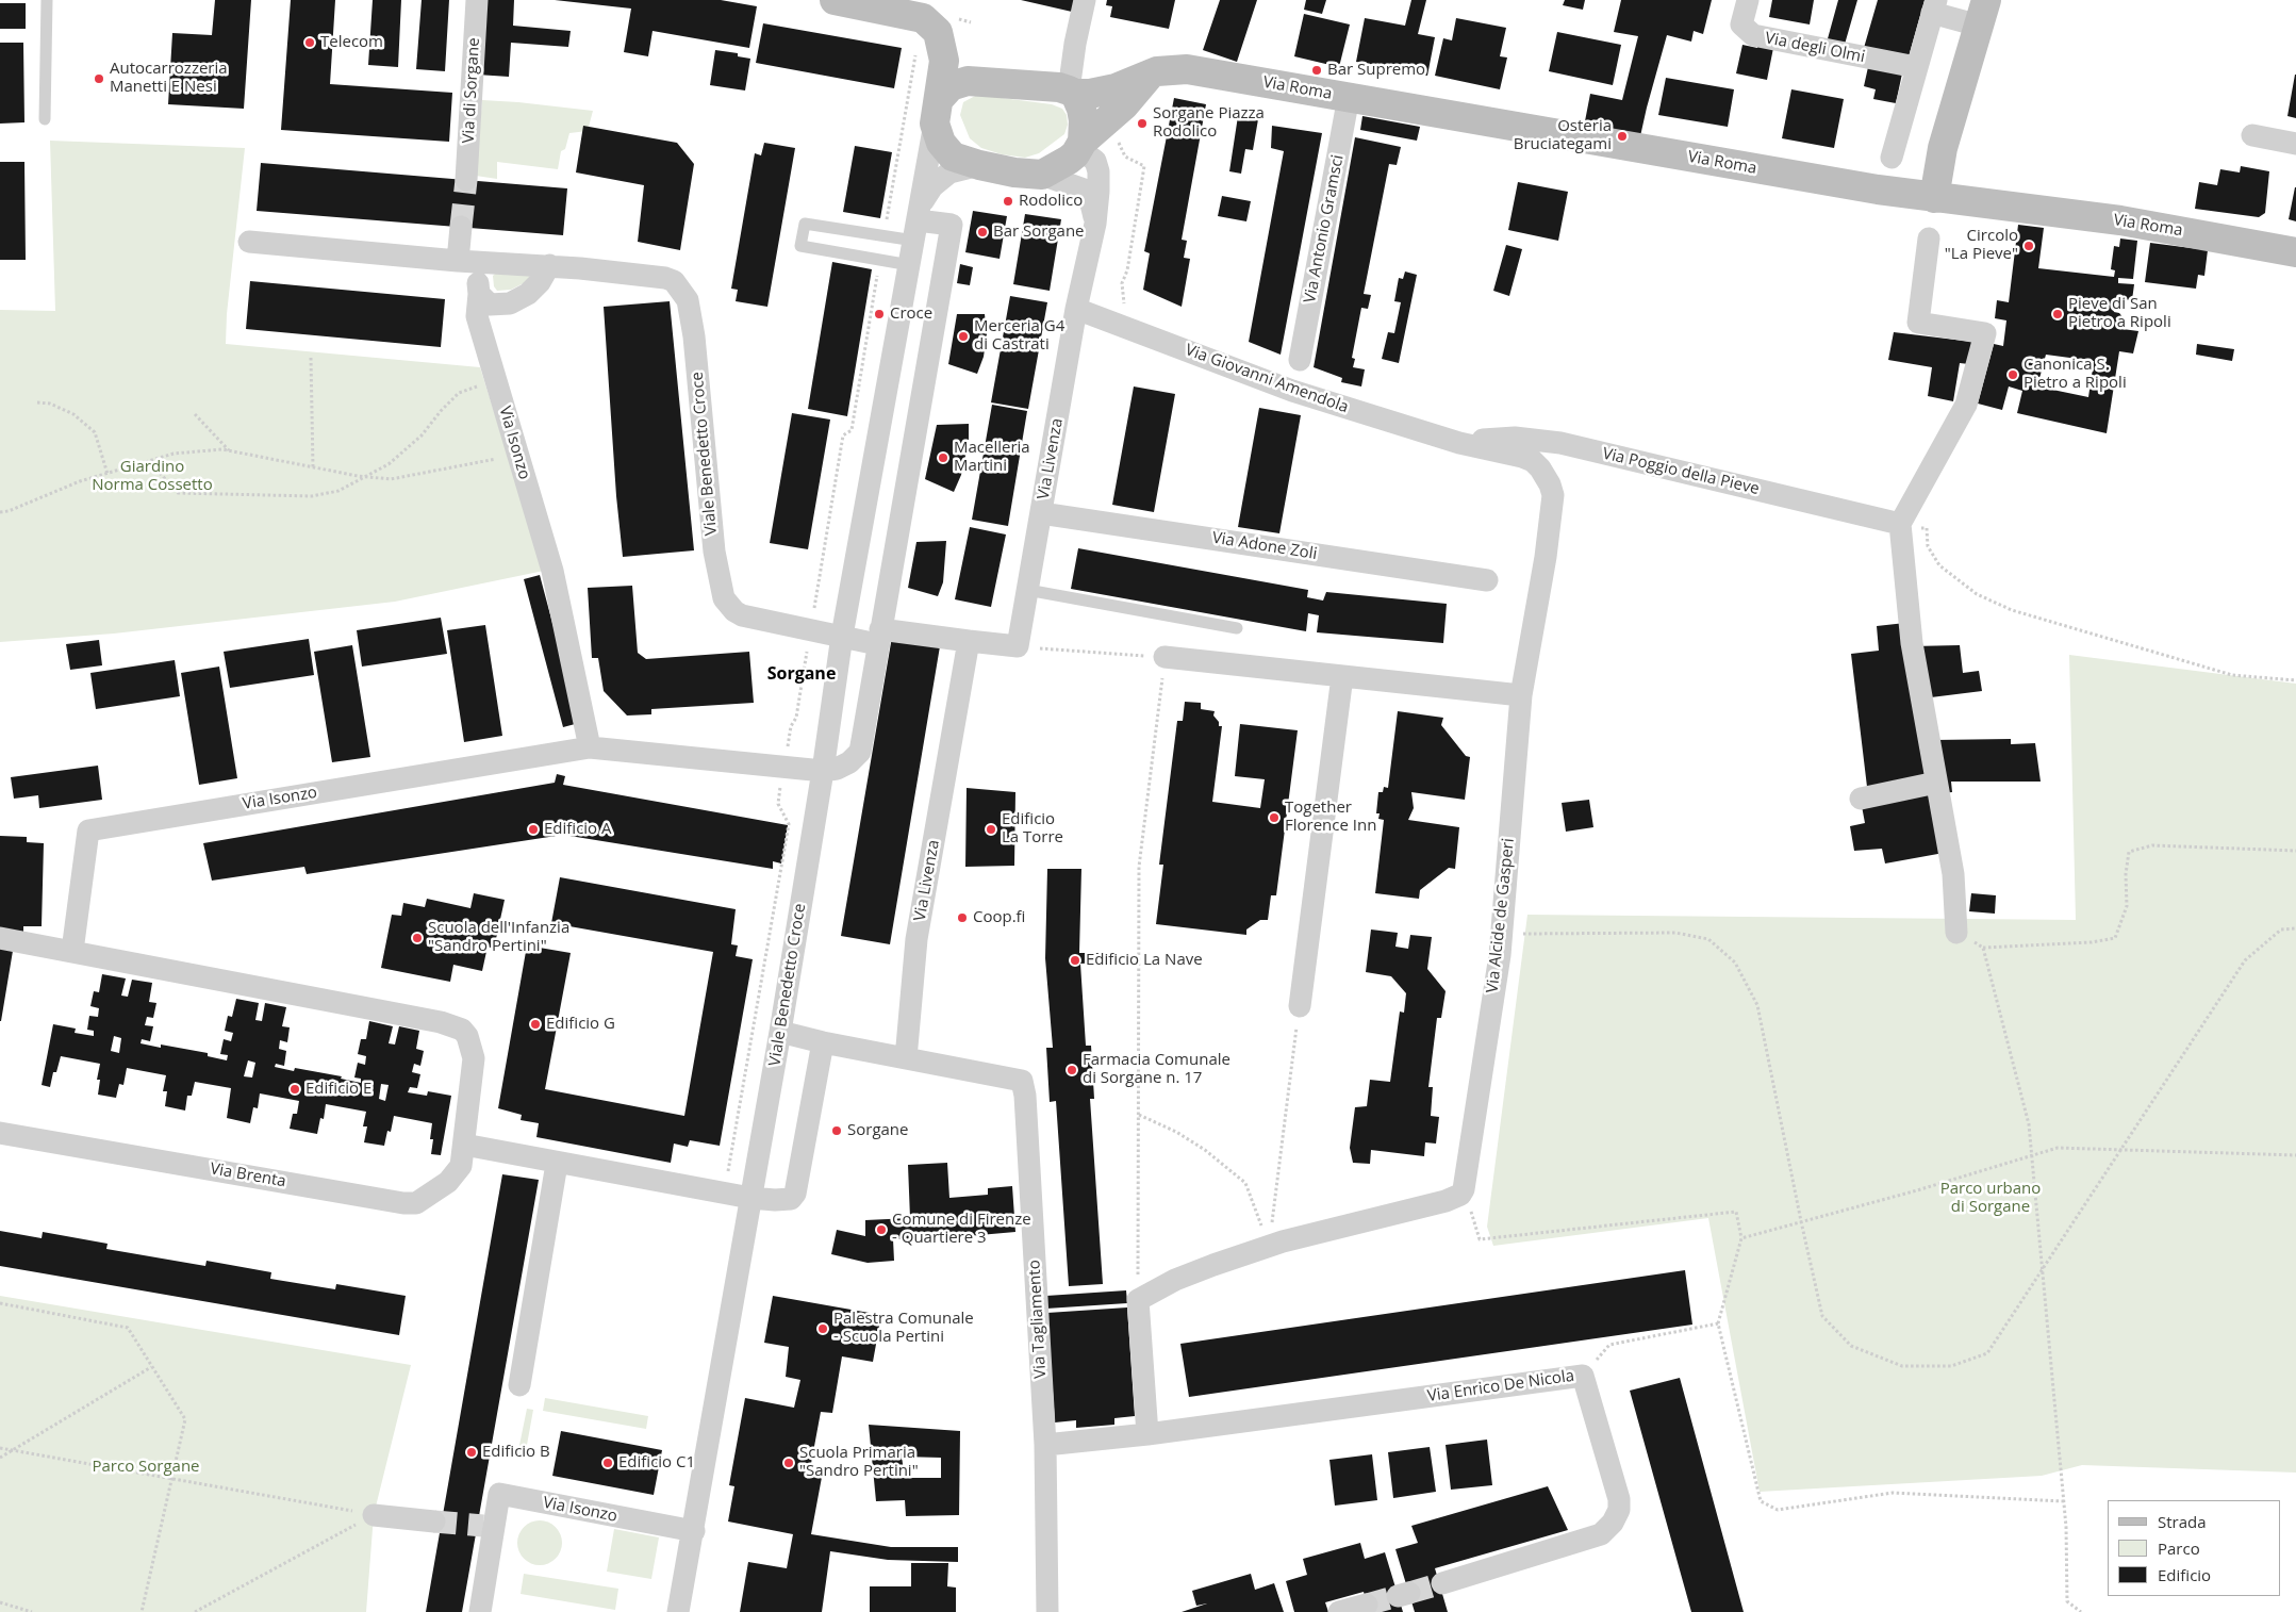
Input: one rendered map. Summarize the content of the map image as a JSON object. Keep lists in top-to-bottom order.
{
  "streets": {
    "street": [
      "Via degli Olmi",
      "Via Roma",
      "Via di Sorgane",
      "Via Antonio Gramsci",
      "Via Giovanni Amendola",
      "Via Isonzo",
      "Viale Benedetto Croce",
      "Via Livenza",
      "Via Poggio della Pieve",
      "Via Adone Zoli",
      "Via Alcide de Gasperi",
      "Via Brenta",
      "Via Tagliamento",
      "Via Enrico De Nicola"
    ]
  },
  "crossings": [
    ["Via Roma", "Via Antonio Gramsci"],
    ["Via Roma", "Viale Benedetto Croce"],
    ["Via Roma", "Via Livenza"],
    ["Via Giovanni Amendola", "Via Livenza"],
    ["Via Giovanni Amendola", "Via Poggio della Pieve"],
    ["Via Giovanni Amendola", "Via Alcide de Gasperi"],
    ["Via Isonzo", "Viale Benedetto Croce"],
    ["Viale Benedetto Croce", "Via Livenza"],
    ["Viale Benedetto Croce", "Via Tagliamento"],
    ["Via Livenza", "Via Adone Zoli"],
    ["Via Livenza", "Via Tagliamento"],
    ["Via Poggio della Pieve", "Via Alcide de Gasperi"],
    ["Via Tagliamento", "Via Enrico De Nicola"]
  ],
  "districts": ["Sorgane"],
  "parks": ["Giardino Norma Cossetto", "Parco urbano di Sorgane", "Parco Sorgane"],
  "places": [
    "Telecom",
    "Bar Supremo",
    "Autocarrozzeria Manetti E Nesi",
    "Sorgane Piazza Rodolico",
    "Osteria Bruciategami",
    "Rodolico",
    "Bar Sorgane",
    "Circolo \"La Pieve\"",
    "Croce",
    "Pieve di San Pietro a Ripoli",
    "Merceria G4 di Castrati",
    "Canonica S. Pietro a Ripoli",
    "Macelleria Martini",
    "Together Florence Inn",
    "Edificio A",
    "Edificio La Torre",
    "Coop.fi",
    "Scuola dell'Infanzia \"Sandro Pertini\"",
    "Edificio La Nave",
    "Edificio G",
    "Farmacia Comunale di Sorgane n. 17",
    "Edificio E",
    "Sorgane",
    "Comune di Firenze - Quartiere 3",
    "Palestra Comunale - Scuola Pertini",
    "Edificio B",
    "Edificio C1",
    "Scuola Primaria \"Sandro Pertini\""
  ],
  "legend": ["Strada", "Parco", "Edificio"]
}
